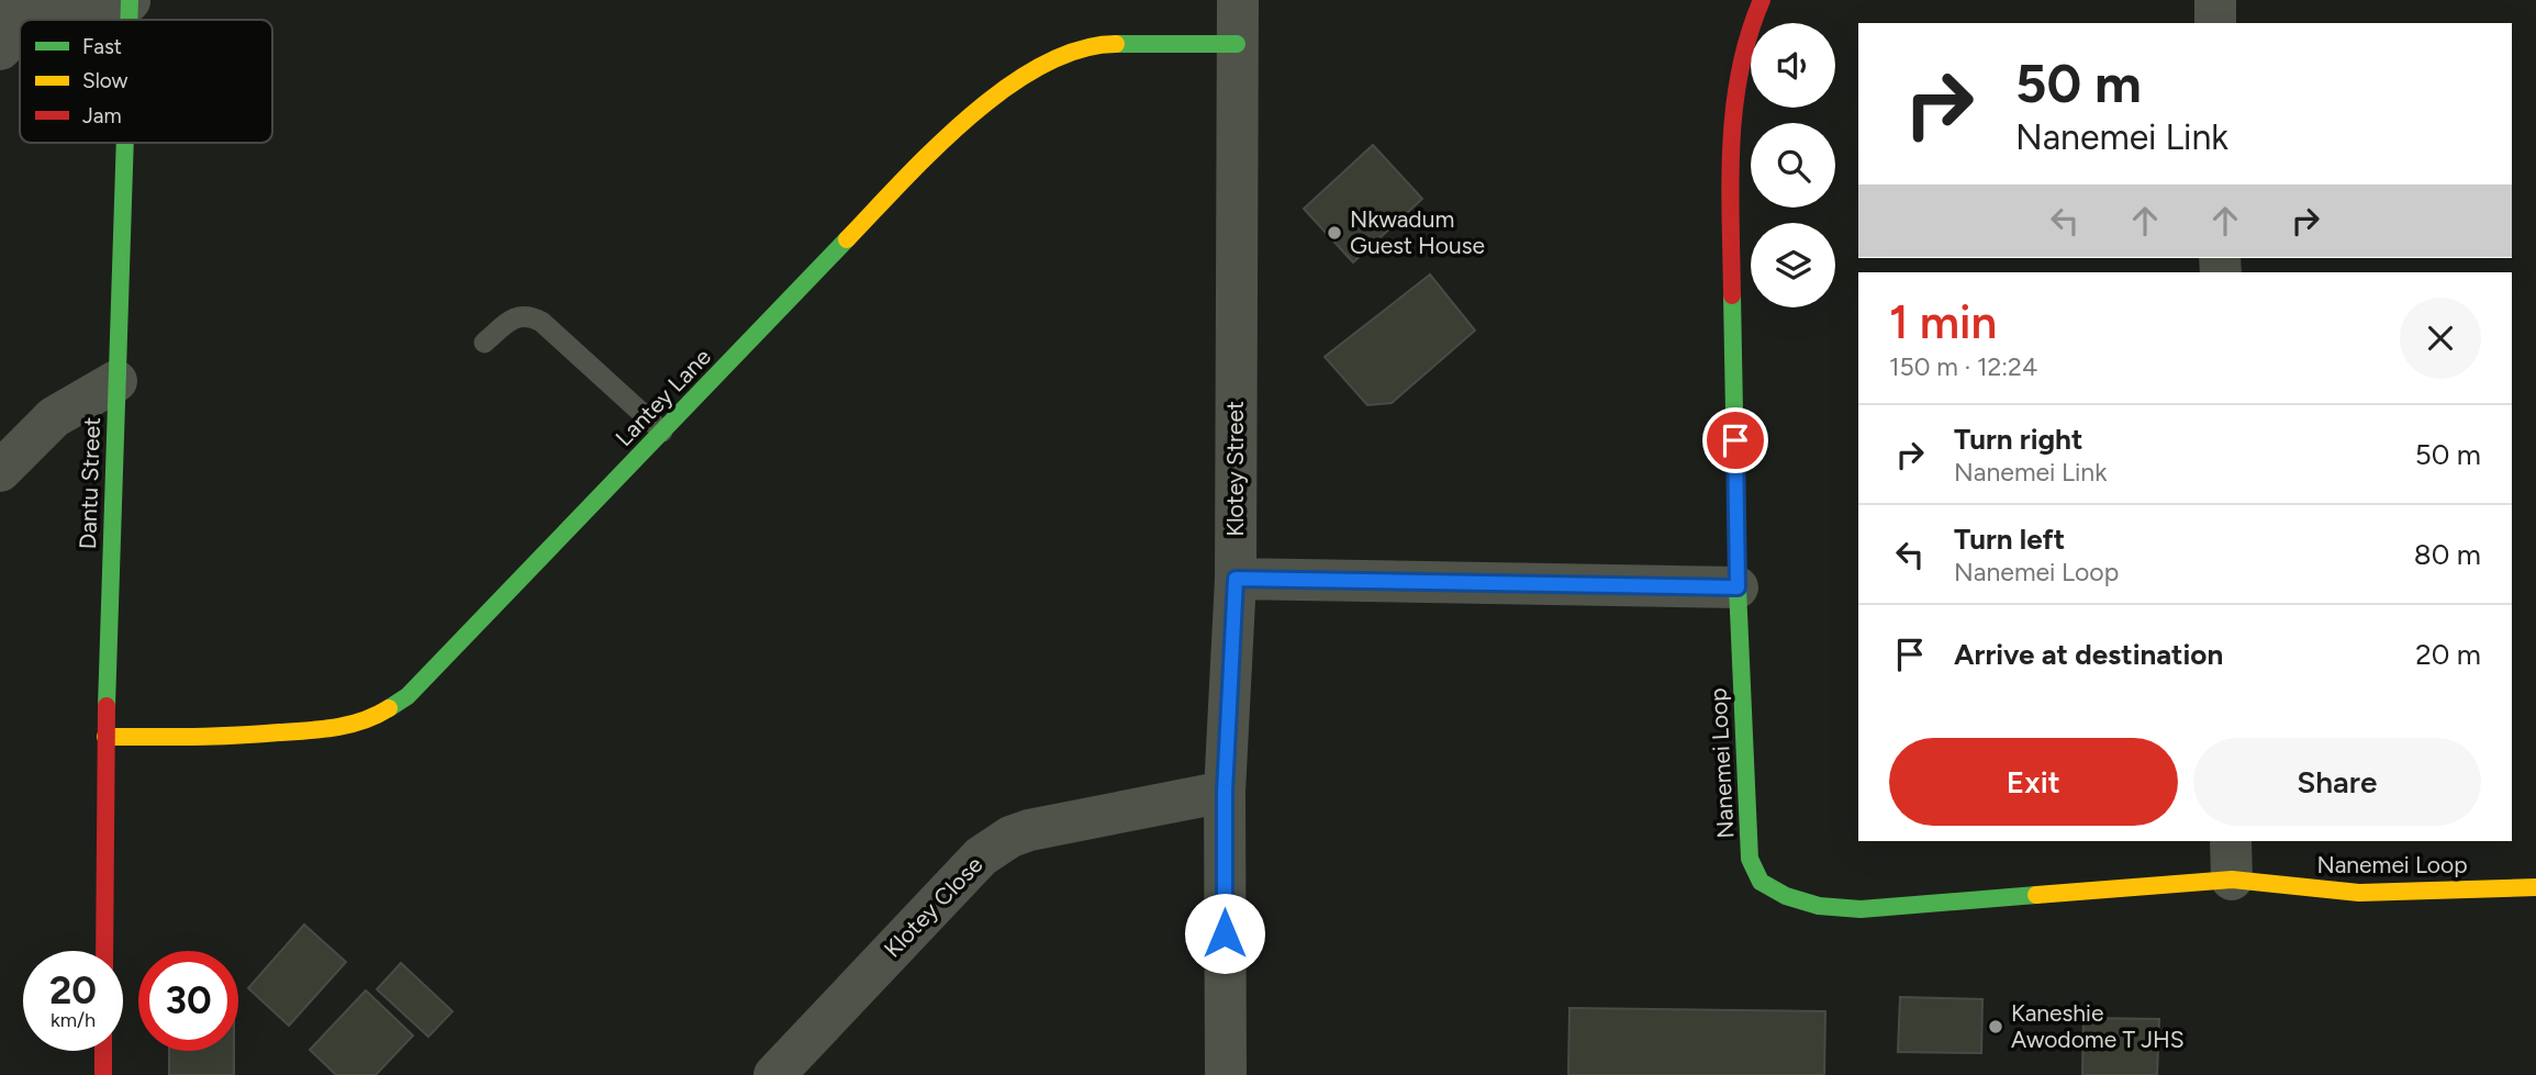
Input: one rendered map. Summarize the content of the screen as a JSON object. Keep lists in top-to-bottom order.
{
  "streets": {
    "street": [
      "Lantey Lane",
      "Klotey Street",
      "Dantu Street",
      "Nanemei Loop",
      "Klotey Close"
    ]
  },
  "crossings": [
    ["Lantey Lane", "Klotey Street"],
    ["Lantey Lane", "Dantu Street"],
    ["Klotey Street", "Klotey Close"]
  ],
  "places": ["Nkwadum Guest House", "Kaneshie Awodome T JHS"],
  "legend": ["Fast", "Slow", "Jam"],
  "page": {
    "turn": ["50 m", "Nanemei Link"],
    "heading": ["1 min", "150 m · 12:24"],
    "list": [
      {
        "name": "Turn right",
        "note": "Nanemei Link",
        "value": "50 m"
      },
      {
        "name": "Turn left",
        "note": "Nanemei Loop",
        "value": "80 m"
      },
      {
        "name": "Arrive at destination",
        "value": "20 m"
      }
    ],
    "buttons": ["Exit", "Share"],
    "speed": "20 km/h",
    "limit": "30"
  }
}
